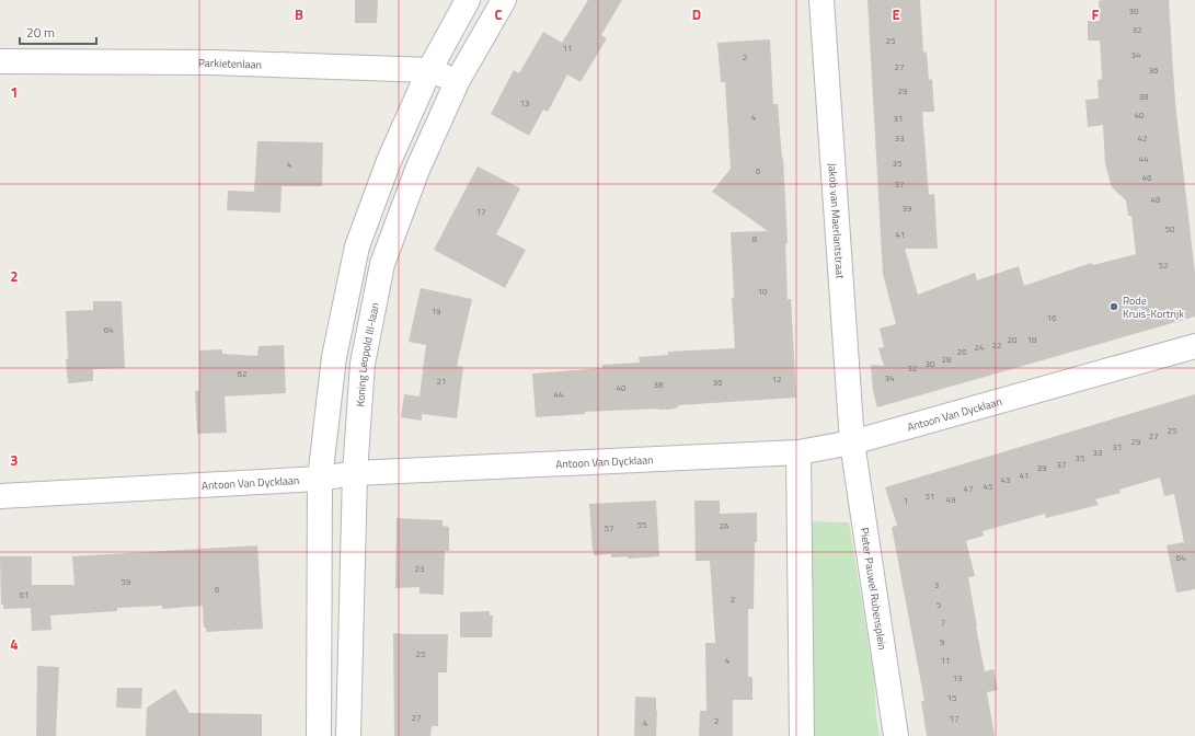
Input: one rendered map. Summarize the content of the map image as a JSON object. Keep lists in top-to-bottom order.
{
  "streets": {
    "street": [
      "Parkietenlaan",
      "Jakob van Maerlantstraat",
      "Koning Leopold III-laan",
      "Antoon Van Dycklaan",
      "Pieter Pauwel Rubensplein"
    ]
  },
  "crossings": [
    ["Parkietenlaan", "Koning Leopold III-laan"],
    ["Jakob van Maerlantstraat", "Antoon Van Dycklaan"],
    ["Jakob van Maerlantstraat", "Pieter Pauwel Rubensplein"],
    ["Koning Leopold III-laan", "Antoon Van Dycklaan"],
    ["Antoon Van Dycklaan", "Pieter Pauwel Rubensplein"]
  ],
  "places": ["Rode Kruis-Kortrijk"],
  "house_numbers": [
    "30",
    "32",
    "25",
    "11",
    "34",
    "2",
    "27",
    "36",
    "29",
    "38",
    "13",
    "40",
    "4",
    "31",
    "33",
    "42",
    "44",
    "35",
    "4",
    "6",
    "46",
    "37",
    "48",
    "39",
    "17",
    "50",
    "41",
    "8",
    "52",
    "10",
    "19",
    "16",
    "64",
    "20",
    "18",
    "22",
    "24",
    "26",
    "28",
    "30",
    "32",
    "62",
    "34",
    "12",
    "21",
    "36",
    "38",
    "40",
    "44",
    "25",
    "27",
    "29",
    "31",
    "33",
    "35",
    "37",
    "39",
    "41",
    "43",
    "45",
    "47",
    "51",
    "49",
    "1",
    "55",
    "2A",
    "57",
    "64",
    "23",
    "59",
    "3",
    "6",
    "61",
    "2",
    "5",
    "7",
    "9",
    "25",
    "4",
    "11",
    "13",
    "15",
    "27",
    "17",
    "2",
    "4"
  ],
  "scale_bar": "20 m",
  "grid": {
    "columns": [
      "B",
      "C",
      "D",
      "E",
      "F"
    ],
    "rows": [
      "1",
      "2",
      "3",
      "4"
    ]
  }
}
